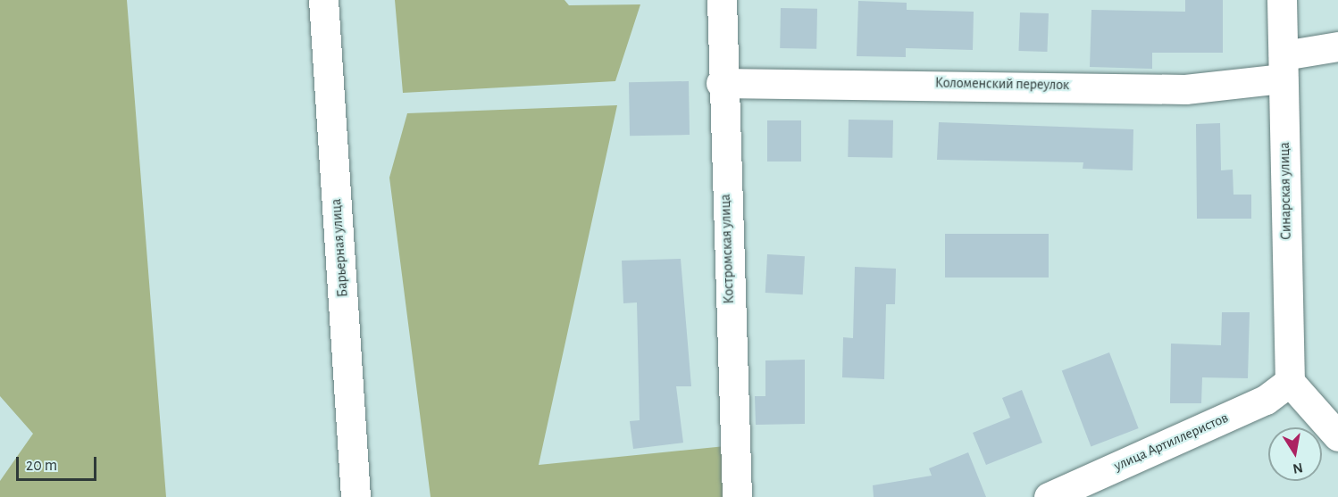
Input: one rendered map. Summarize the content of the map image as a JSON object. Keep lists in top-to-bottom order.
{
  "streets": {
    "street": [
      "Коломенский переулок",
      "Синарская улица",
      "Барьерная улица",
      "Костромская улица",
      "улица Артиллеристов"
    ]
  },
  "crossings": [
    ["Коломенский переулок", "Синарская улица"],
    ["Коломенский переулок", "Костромская улица"],
    ["Синарская улица", "улица Артиллеристов"]
  ],
  "scale_bar": "20 m",
  "north": "bottom"
}
